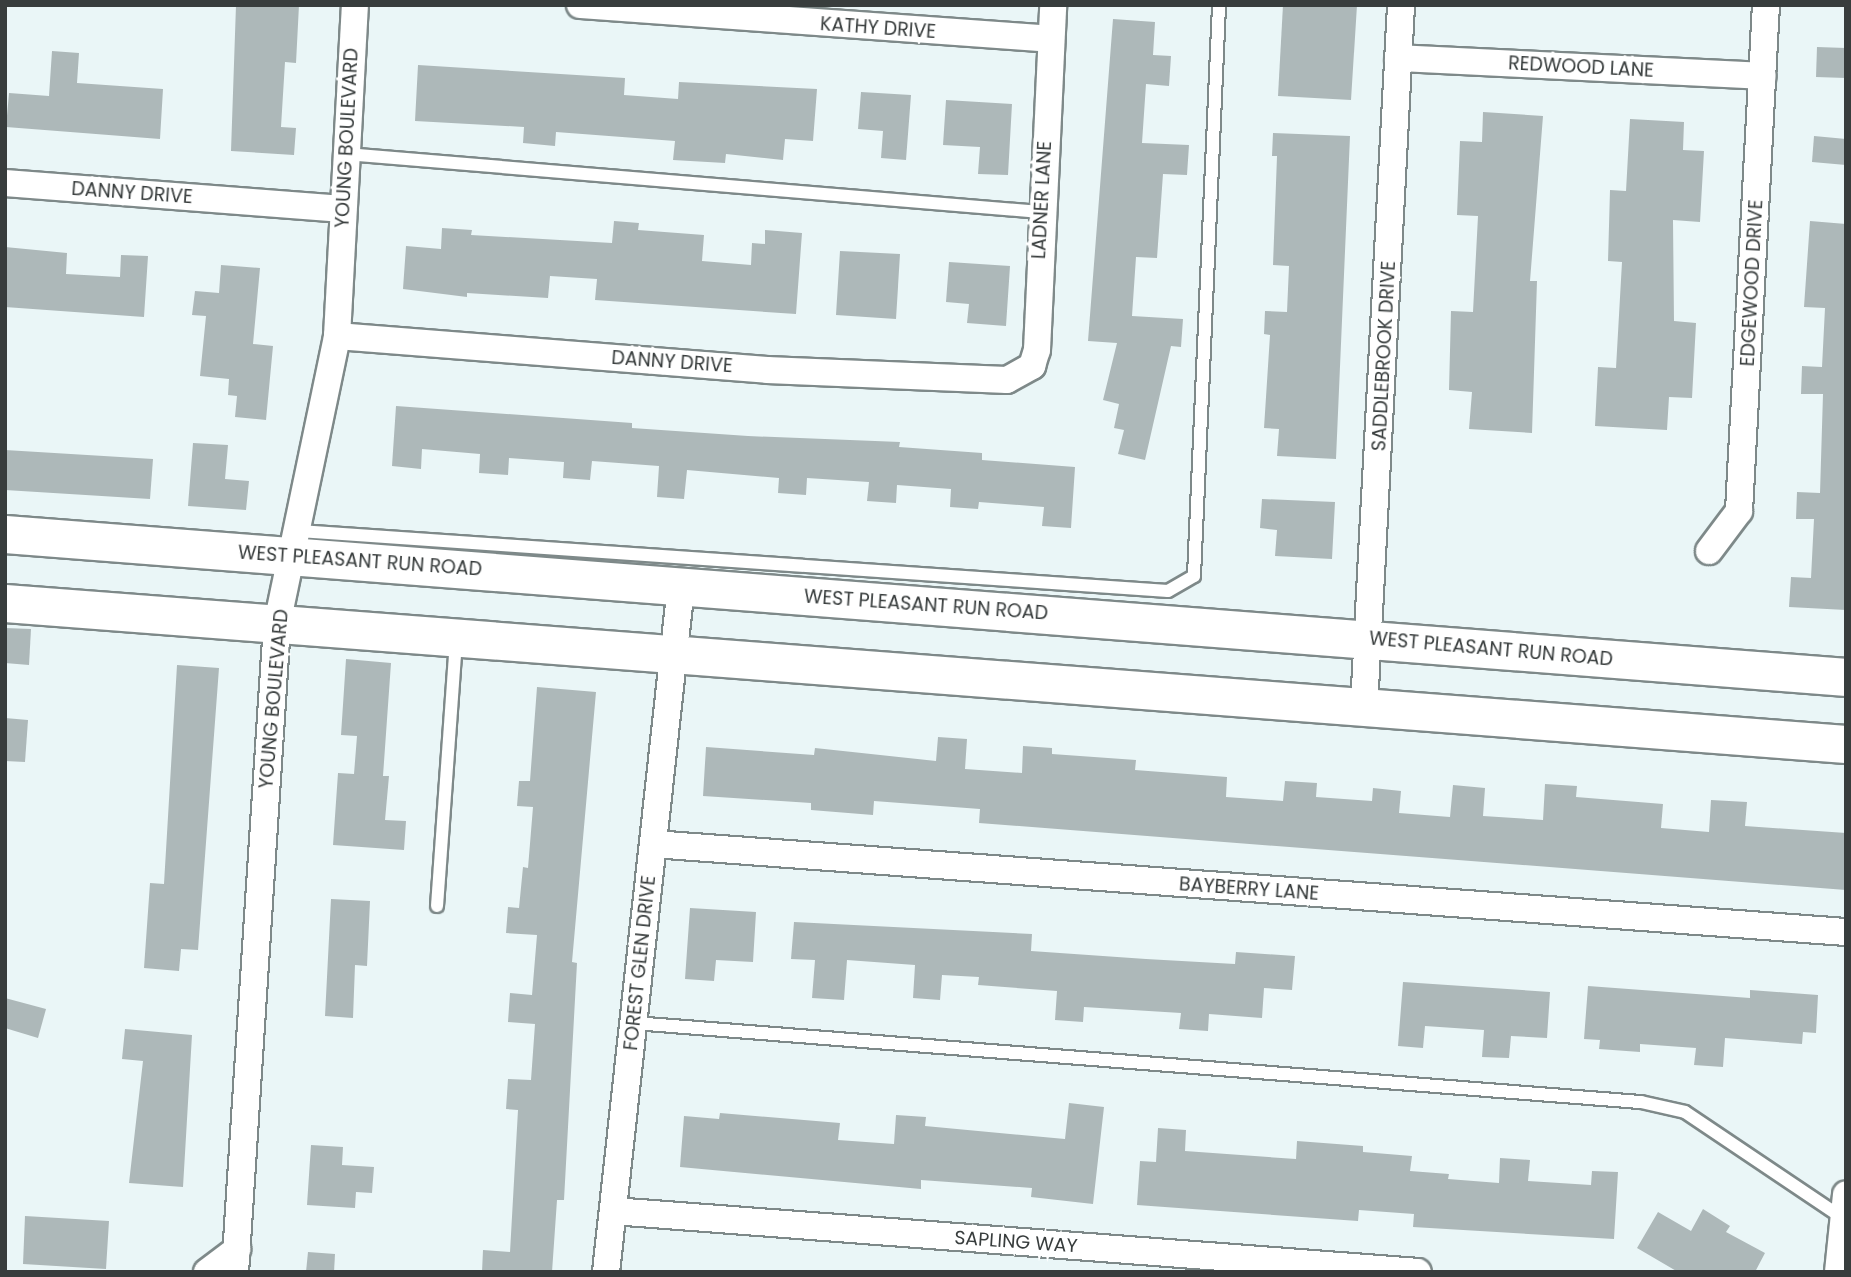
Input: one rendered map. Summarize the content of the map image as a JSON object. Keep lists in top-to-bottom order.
{
  "streets": {
    "main road": ["WEST PLEASANT RUN ROAD"],
    "street": [
      "KATHY DRIVE",
      "REDWOOD LANE",
      "YOUNG BOULEVARD",
      "DANNY DRIVE",
      "LADNER LANE",
      "EDGEWOOD DRIVE",
      "SADDLEBROOK DRIVE",
      "BAYBERRY LANE",
      "FOREST GLEN DRIVE",
      "SAPLING WAY"
    ]
  },
  "crossings": [
    ["KATHY DRIVE", "LADNER LANE"],
    ["REDWOOD LANE", "EDGEWOOD DRIVE"],
    ["REDWOOD LANE", "SADDLEBROOK DRIVE"],
    ["YOUNG BOULEVARD", "DANNY DRIVE"],
    ["YOUNG BOULEVARD", "WEST PLEASANT RUN ROAD"],
    ["DANNY DRIVE", "LADNER LANE"],
    ["SADDLEBROOK DRIVE", "WEST PLEASANT RUN ROAD"],
    ["WEST PLEASANT RUN ROAD", "FOREST GLEN DRIVE"],
    ["BAYBERRY LANE", "FOREST GLEN DRIVE"],
    ["FOREST GLEN DRIVE", "SAPLING WAY"]
  ]
}
